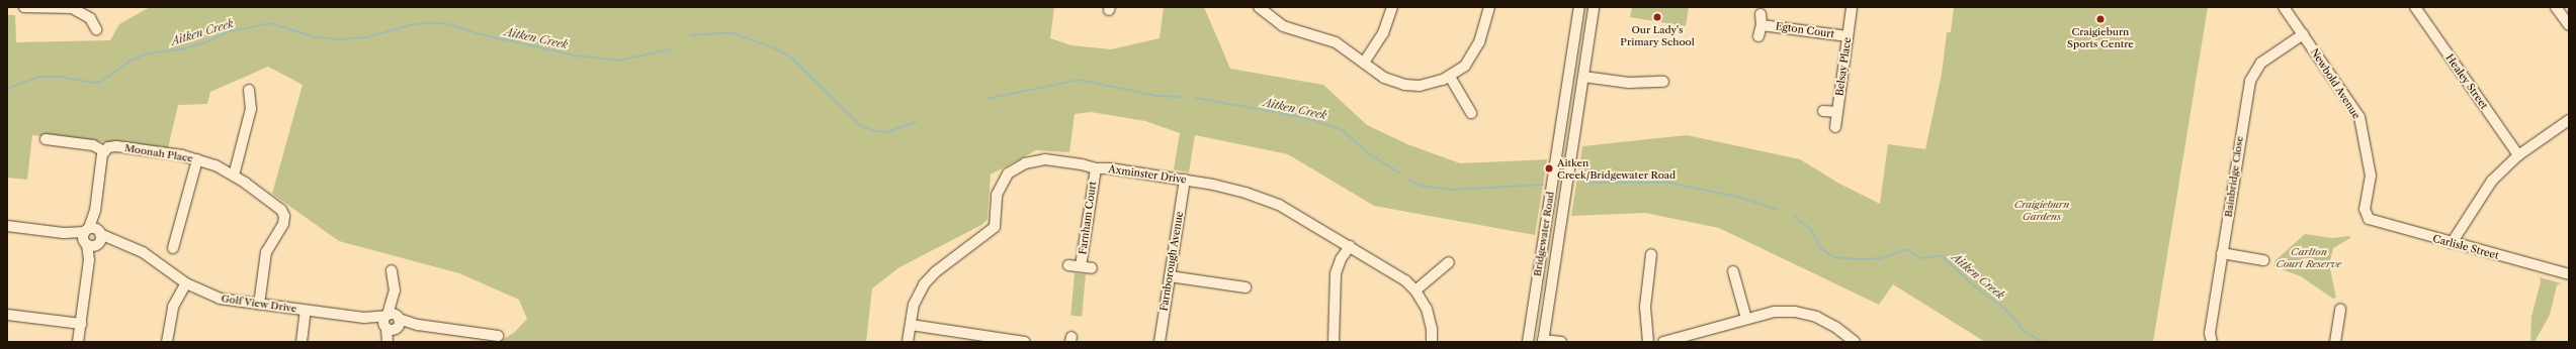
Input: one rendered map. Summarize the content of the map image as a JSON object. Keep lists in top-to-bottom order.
{
  "streets": {
    "street": [
      "Egton Court",
      "Belsay Place",
      "Healey Street",
      "Newbold Avenue",
      "Moonah Place",
      "Axminster Drive",
      "Bainbridge Close",
      "Farnham Court",
      "Bridgewater Road",
      "Carlisle Street",
      "Farnborough Avenue",
      "Golf View Drive"
    ]
  },
  "crossings": [
    ["Egton Court", "Belsay Place"],
    ["Newbold Avenue", "Bainbridge Close"],
    ["Newbold Avenue", "Carlisle Street"],
    ["Moonah Place", "Golf View Drive"],
    ["Axminster Drive", "Farnham Court"],
    ["Axminster Drive", "Farnborough Avenue"]
  ],
  "water": ["Aitken Creek"],
  "parks": ["Craigieburn Gardens", "Carlton Court Reserve"],
  "places": ["Our Lady's Primary School", "Craigieburn Sports Centre", "Aitken Creek/Bridgewater Road"]
}
